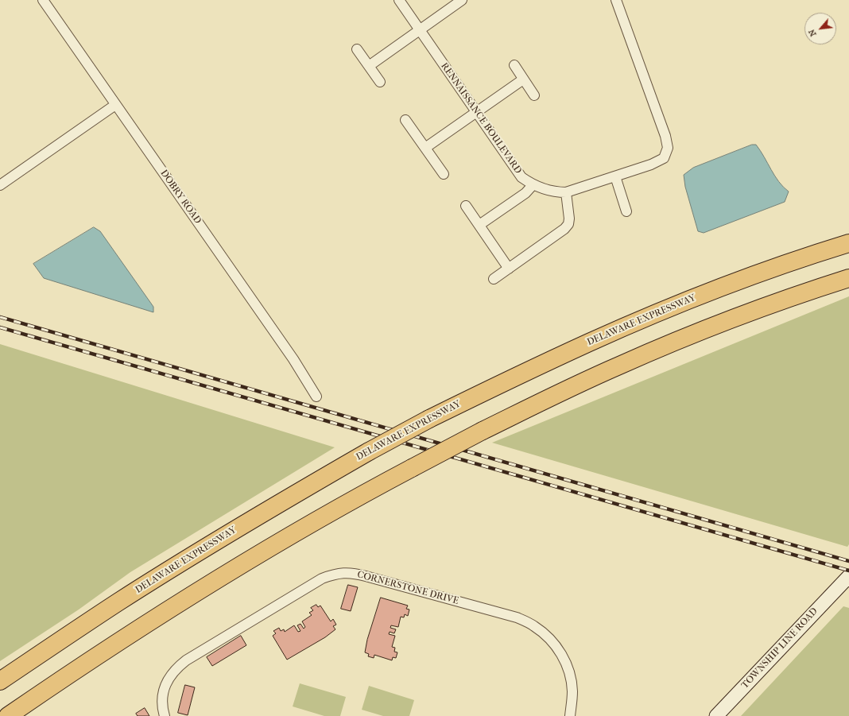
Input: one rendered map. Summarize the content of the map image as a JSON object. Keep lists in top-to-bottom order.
{
  "streets": {
    "highway": ["DELAWARE EXPRESSWAY"],
    "street": [
      "RENNAISSANCE BOULEVARD",
      "DOBRY ROAD",
      "CORNERSTONE DRIVE",
      "TOWNSHIP LINE ROAD"
    ]
  },
  "north": "bottom left"
}
